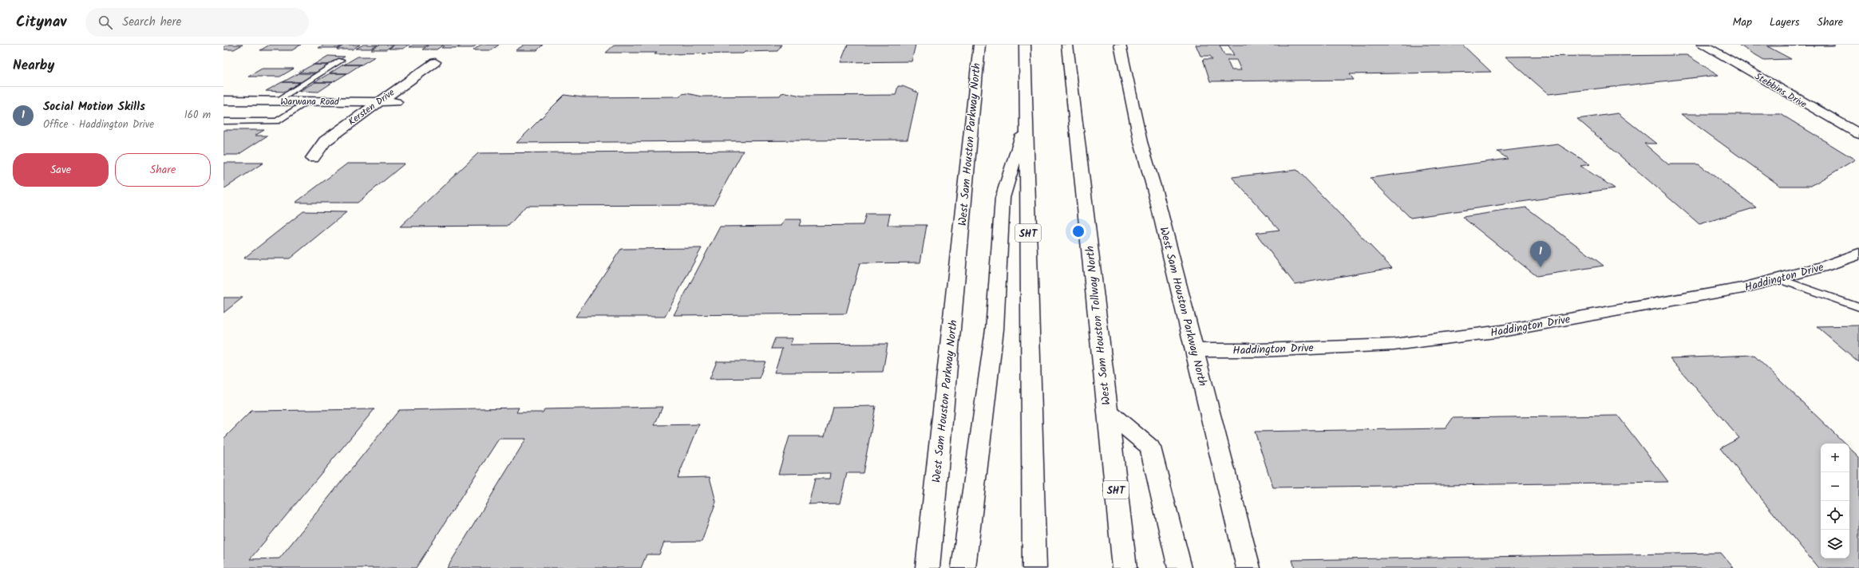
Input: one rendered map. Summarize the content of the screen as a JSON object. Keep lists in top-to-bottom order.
{
  "streets": {
    "main road": [
      "Stebbins Drive",
      "Warwana Road",
      "Kersten Drive",
      "West Sam Houston Parkway North",
      "SHT",
      "Haddington Drive",
      "West Sam Houston Tollway North"
    ]
  },
  "crossings": [
    ["Warwana Road", "Kersten Drive"],
    ["West Sam Houston Parkway North", "Haddington Drive"]
  ],
  "page": {
    "header": "Citynav",
    "search": "Search here",
    "nav": ["Map", "Layers", "Share"],
    "heading": "Nearby",
    "list": [
      {
        "mark": "1",
        "name": "Social Motion Skills",
        "note": "Office · Haddington Drive",
        "value": "160 m"
      }
    ],
    "buttons": ["Save", "Share"],
    "pins": "1",
    "map_buttons": ["+", "−"]
  }
}
